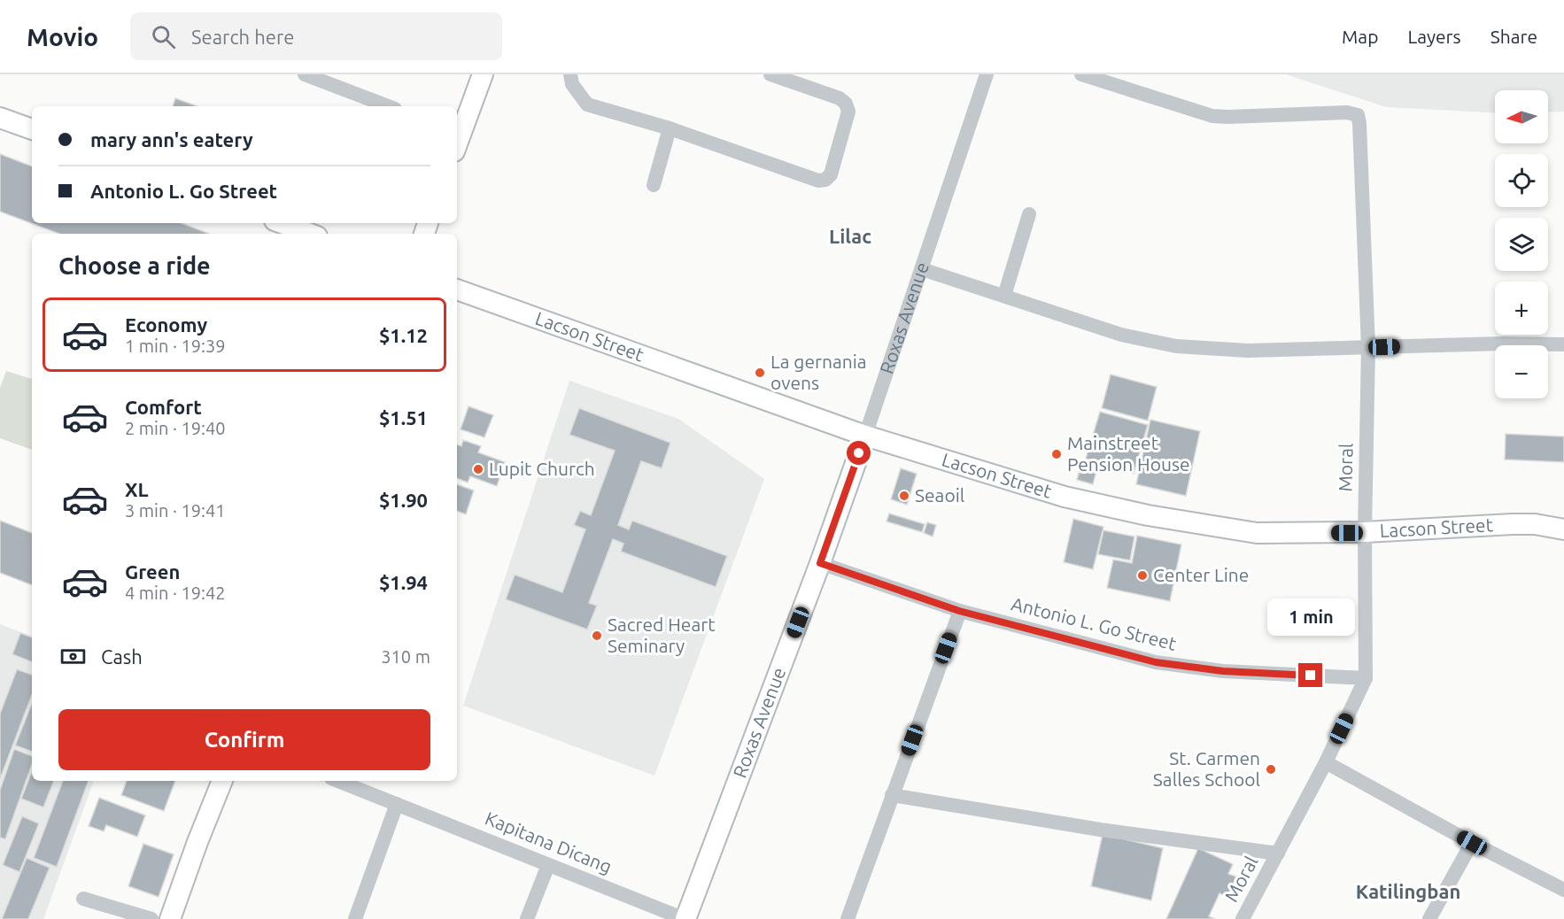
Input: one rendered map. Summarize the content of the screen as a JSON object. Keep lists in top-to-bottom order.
{
  "streets": {
    "main road": ["Roxas Avenue", "Lacson Street"],
    "street": ["Moral", "Antonio L. Go Street", "Kapitana Dicang"]
  },
  "crossings": [
    ["Roxas Avenue", "Lacson Street"],
    ["Roxas Avenue", "Antonio L. Go Street"],
    ["Roxas Avenue", "Kapitana Dicang"],
    ["Lacson Street", "Moral"],
    ["Moral", "Antonio L. Go Street"]
  ],
  "districts": ["Lilac", "Katilingban"],
  "places": [
    "La gernania ovens",
    "Mainstreet Pension House",
    "Lupit Church",
    "Seaoil",
    "Center Line",
    "Sacred Heart Seminary",
    "St. Carmen Salles School"
  ],
  "north": "left",
  "page": {
    "header": "Movio",
    "search": "Search here",
    "nav": ["Map", "Layers", "Share"],
    "map_buttons": ["+", "−"],
    "banner": ["mary ann's eatery", "Antonio L. Go Street"],
    "heading": "Choose a ride",
    "list": [
      {
        "name": "Economy",
        "note": "1 min · 19:39",
        "value": "$1.12"
      },
      {
        "name": "Comfort",
        "note": "2 min · 19:40",
        "value": "$1.51"
      },
      {
        "name": "XL",
        "note": "3 min · 19:41",
        "value": "$1.90"
      },
      {
        "name": "Green",
        "note": "4 min · 19:42",
        "value": "$1.94"
      }
    ],
    "bubble": "1 min",
    "pay": ["Cash", "310 m"],
    "buttons": "Confirm"
  }
}
